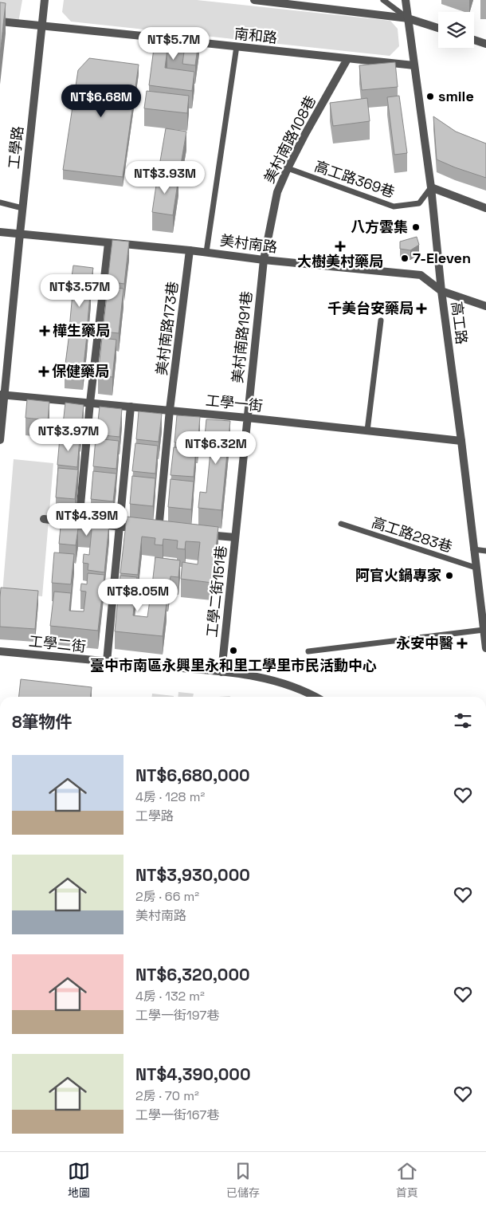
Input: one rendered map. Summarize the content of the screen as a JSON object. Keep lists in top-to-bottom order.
{
  "streets": {
    "street": [
      "南和路",
      "美村南路108巷",
      "工學路",
      "美村南路",
      "高工路",
      "美村南路173巷",
      "美村南路191巷",
      "工學一街",
      "工學二街151巷",
      "工學二街"
    ],
    "lane": ["高工路369巷", "高工路283巷"]
  },
  "crossings": [
    ["南和路", "美村南路108巷"],
    ["南和路", "工學路"],
    ["南和路", "高工路"],
    ["美村南路108巷", "高工路369巷"],
    ["美村南路108巷", "美村南路"],
    ["美村南路108巷", "美村南路191巷"],
    ["工學路", "美村南路"],
    ["工學路", "工學一街"],
    ["高工路369巷", "高工路"],
    ["美村南路", "高工路"],
    ["美村南路", "美村南路173巷"],
    ["美村南路", "美村南路191巷"],
    ["高工路", "工學一街"],
    ["高工路", "高工路283巷"],
    ["美村南路173巷", "工學一街"],
    ["美村南路191巷", "工學一街"],
    ["美村南路191巷", "工學二街151巷"],
    ["工學二街151巷", "工學二街"]
  ],
  "places": {
    "other": [
      "smile",
      "八方雲集",
      "7-Eleven",
      "阿官火鍋專家",
      "臺中市南區永興里永和里工學里市民活動中心"
    ],
    "health": [
      "大樹美村藥局",
      "千美台安藥局",
      "樺生藥局",
      "保健藥局",
      "永安中醫"
    ]
  },
  "page": {
    "price": [
      "NT$5.7M",
      "NT$6.68M",
      "NT$3.93M",
      "NT$3.57M",
      "NT$3.97M",
      "NT$6.32M",
      "NT$4.39M",
      "NT$8.05M"
    ],
    "heading": "8筆物件",
    "list": [
      {
        "name": "NT$6,680,000",
        "note": "4房 · 128 m² · 工學路"
      },
      {
        "name": "NT$3,930,000",
        "note": "2房 · 66 m² · 美村南路"
      },
      {
        "name": "NT$6,320,000",
        "note": "4房 · 132 m² · 工學一街197巷"
      },
      {
        "name": "NT$4,390,000",
        "note": "2房 · 70 m² · 工學一街167巷"
      }
    ],
    "tabs": ["地圖", "已儲存", "首頁"]
  }
}
